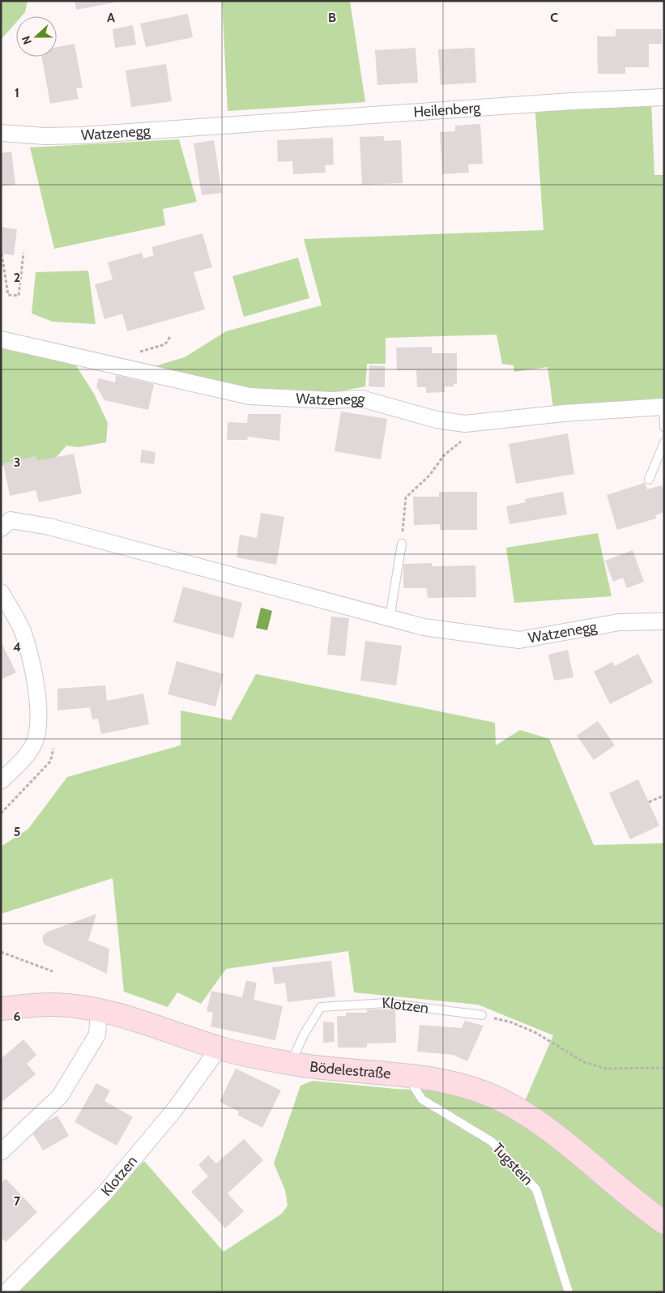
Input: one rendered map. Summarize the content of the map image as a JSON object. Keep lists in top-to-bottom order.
{
  "streets": {
    "main road": ["Bödelestraße"],
    "street": ["Heilenberg", "Watzenegg", "Klotzen"],
    "lane": ["Tugstein"]
  },
  "crossings": [
    ["Heilenberg", "Watzenegg"],
    ["Klotzen", "Bödelestraße"],
    ["Bödelestraße", "Tugstein"]
  ],
  "north": "left",
  "grid": {
    "columns": ["A", "B", "C"],
    "rows": [
      "1",
      "2",
      "3",
      "4",
      "5",
      "6",
      "7"
    ]
  }
}
